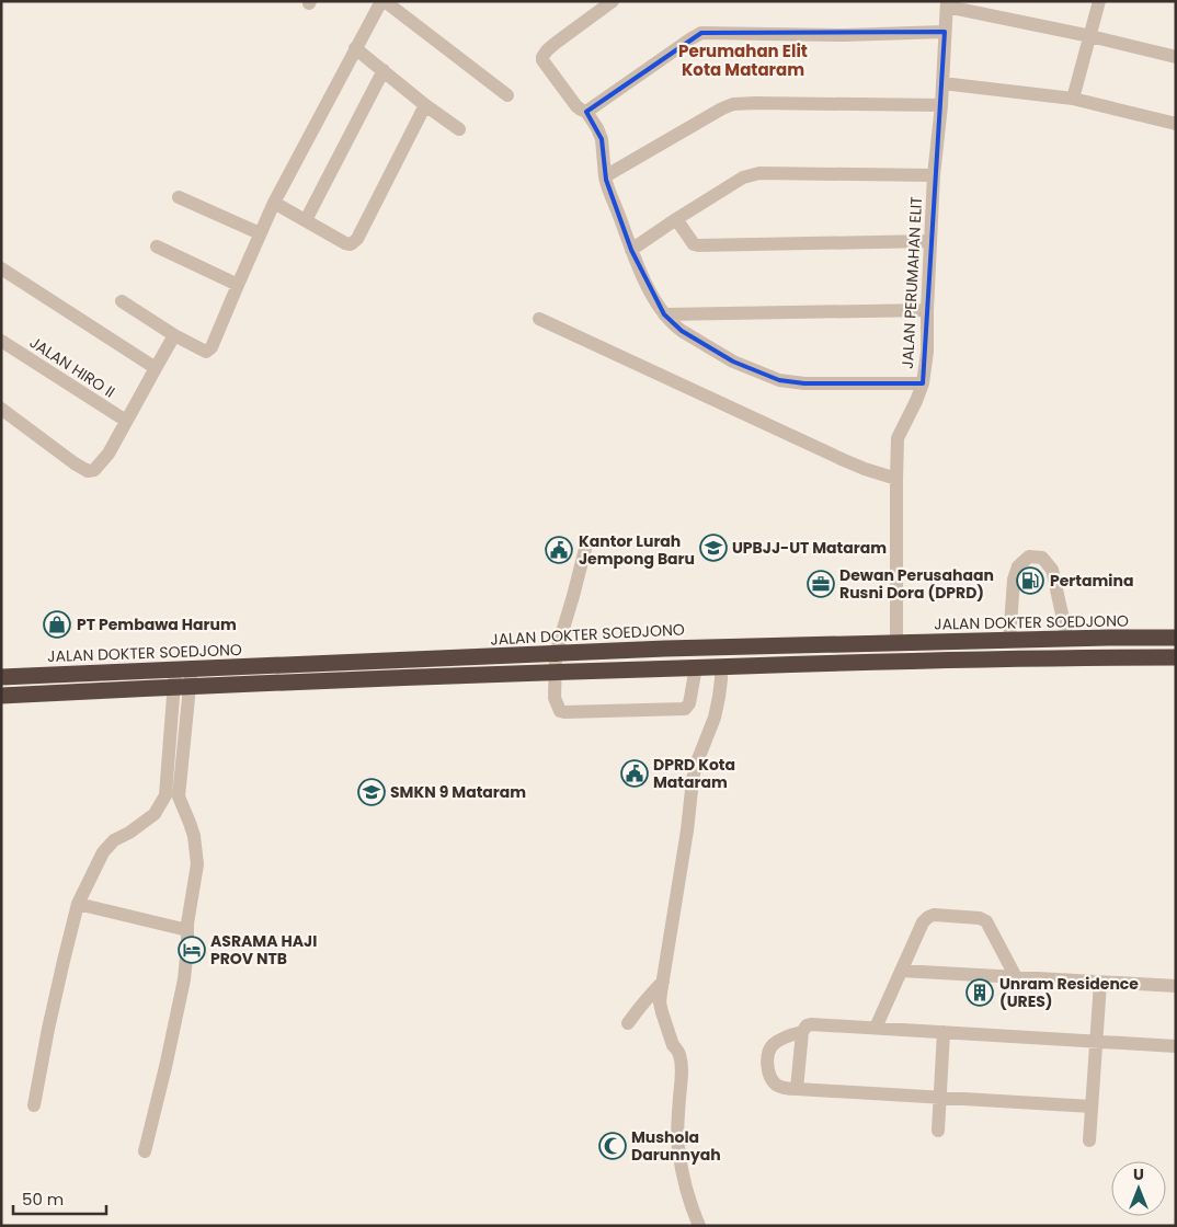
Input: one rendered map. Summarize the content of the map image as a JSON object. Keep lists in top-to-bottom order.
{
  "streets": {
    "highway": ["JALAN DOKTER SOEDJONO"],
    "street": ["JALAN PERUMAHAN ELIT", "JALAN HIRO II"]
  },
  "crossings": [
    ["JALAN PERUMAHAN ELIT", "JALAN DOKTER SOEDJONO"]
  ],
  "districts": ["Perumahan Elit Kota Mataram"],
  "places": {
    "school or university": ["UPBJJ-UT Mataram", "SMKN 9 Mataram"],
    "public building": ["Kantor Lurah Jempong Baru", "DPRD Kota Mataram"],
    "fuel station": ["Pertamina"],
    "office": ["Dewan Perusahaan Rusni Dora (DPRD)"],
    "shop": ["PT Pembawa Harum"],
    "hotel": ["ASRAMA HAJI PROV NTB"],
    "building": ["Unram Residence (URES)"],
    "mosque": ["Mushola Darunnyah"]
  },
  "scale_bar": "50 m",
  "north": "top"
}
